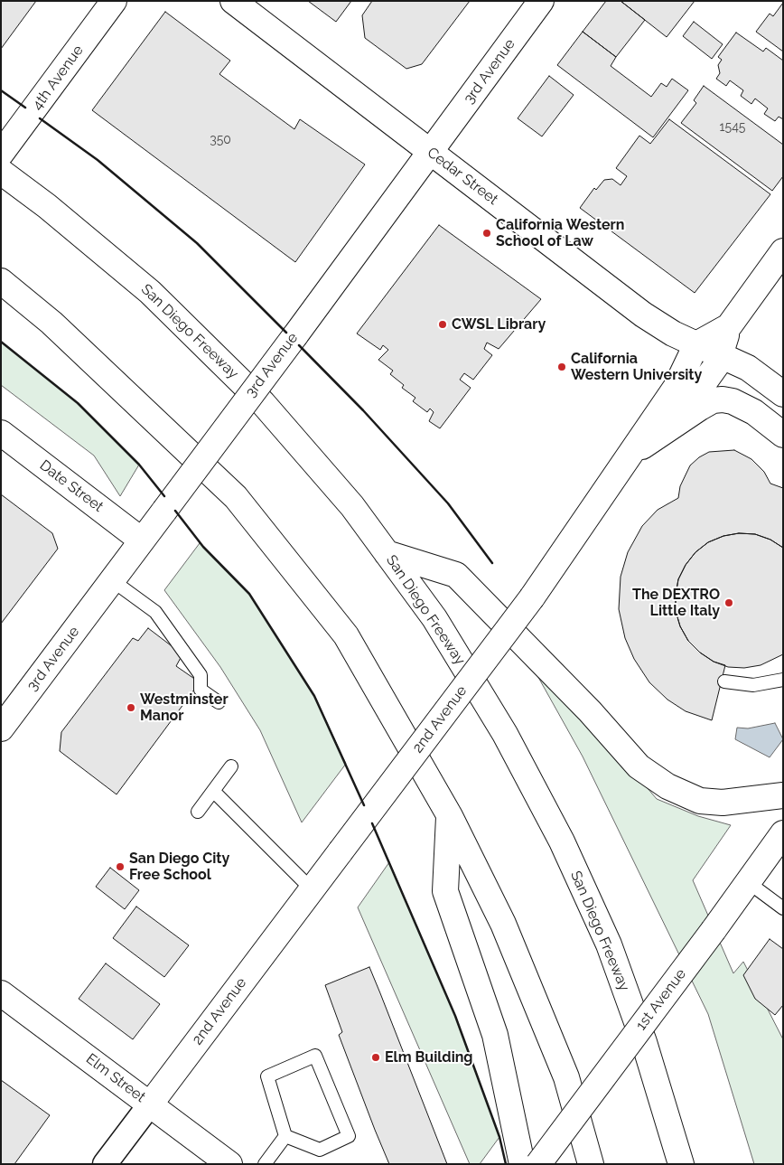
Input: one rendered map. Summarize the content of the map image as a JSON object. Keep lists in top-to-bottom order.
{
  "streets": {
    "main road": [
      "3rd Avenue",
      "4th Avenue",
      "Cedar Street",
      "San Diego Freeway",
      "Date Street",
      "2nd Avenue",
      "1st Avenue",
      "Elm Street"
    ]
  },
  "crossings": [
    ["3rd Avenue", "Cedar Street"],
    ["3rd Avenue", "Date Street"],
    ["Cedar Street", "2nd Avenue"],
    ["2nd Avenue", "Elm Street"]
  ],
  "places": [
    "California Western School of Law",
    "CWSL Library",
    "California Western University",
    "The DEXTRO Little Italy",
    "Westminster Manor",
    "San Diego City Free School",
    "Elm Building"
  ],
  "house_numbers": ["1545", "350"]
}
